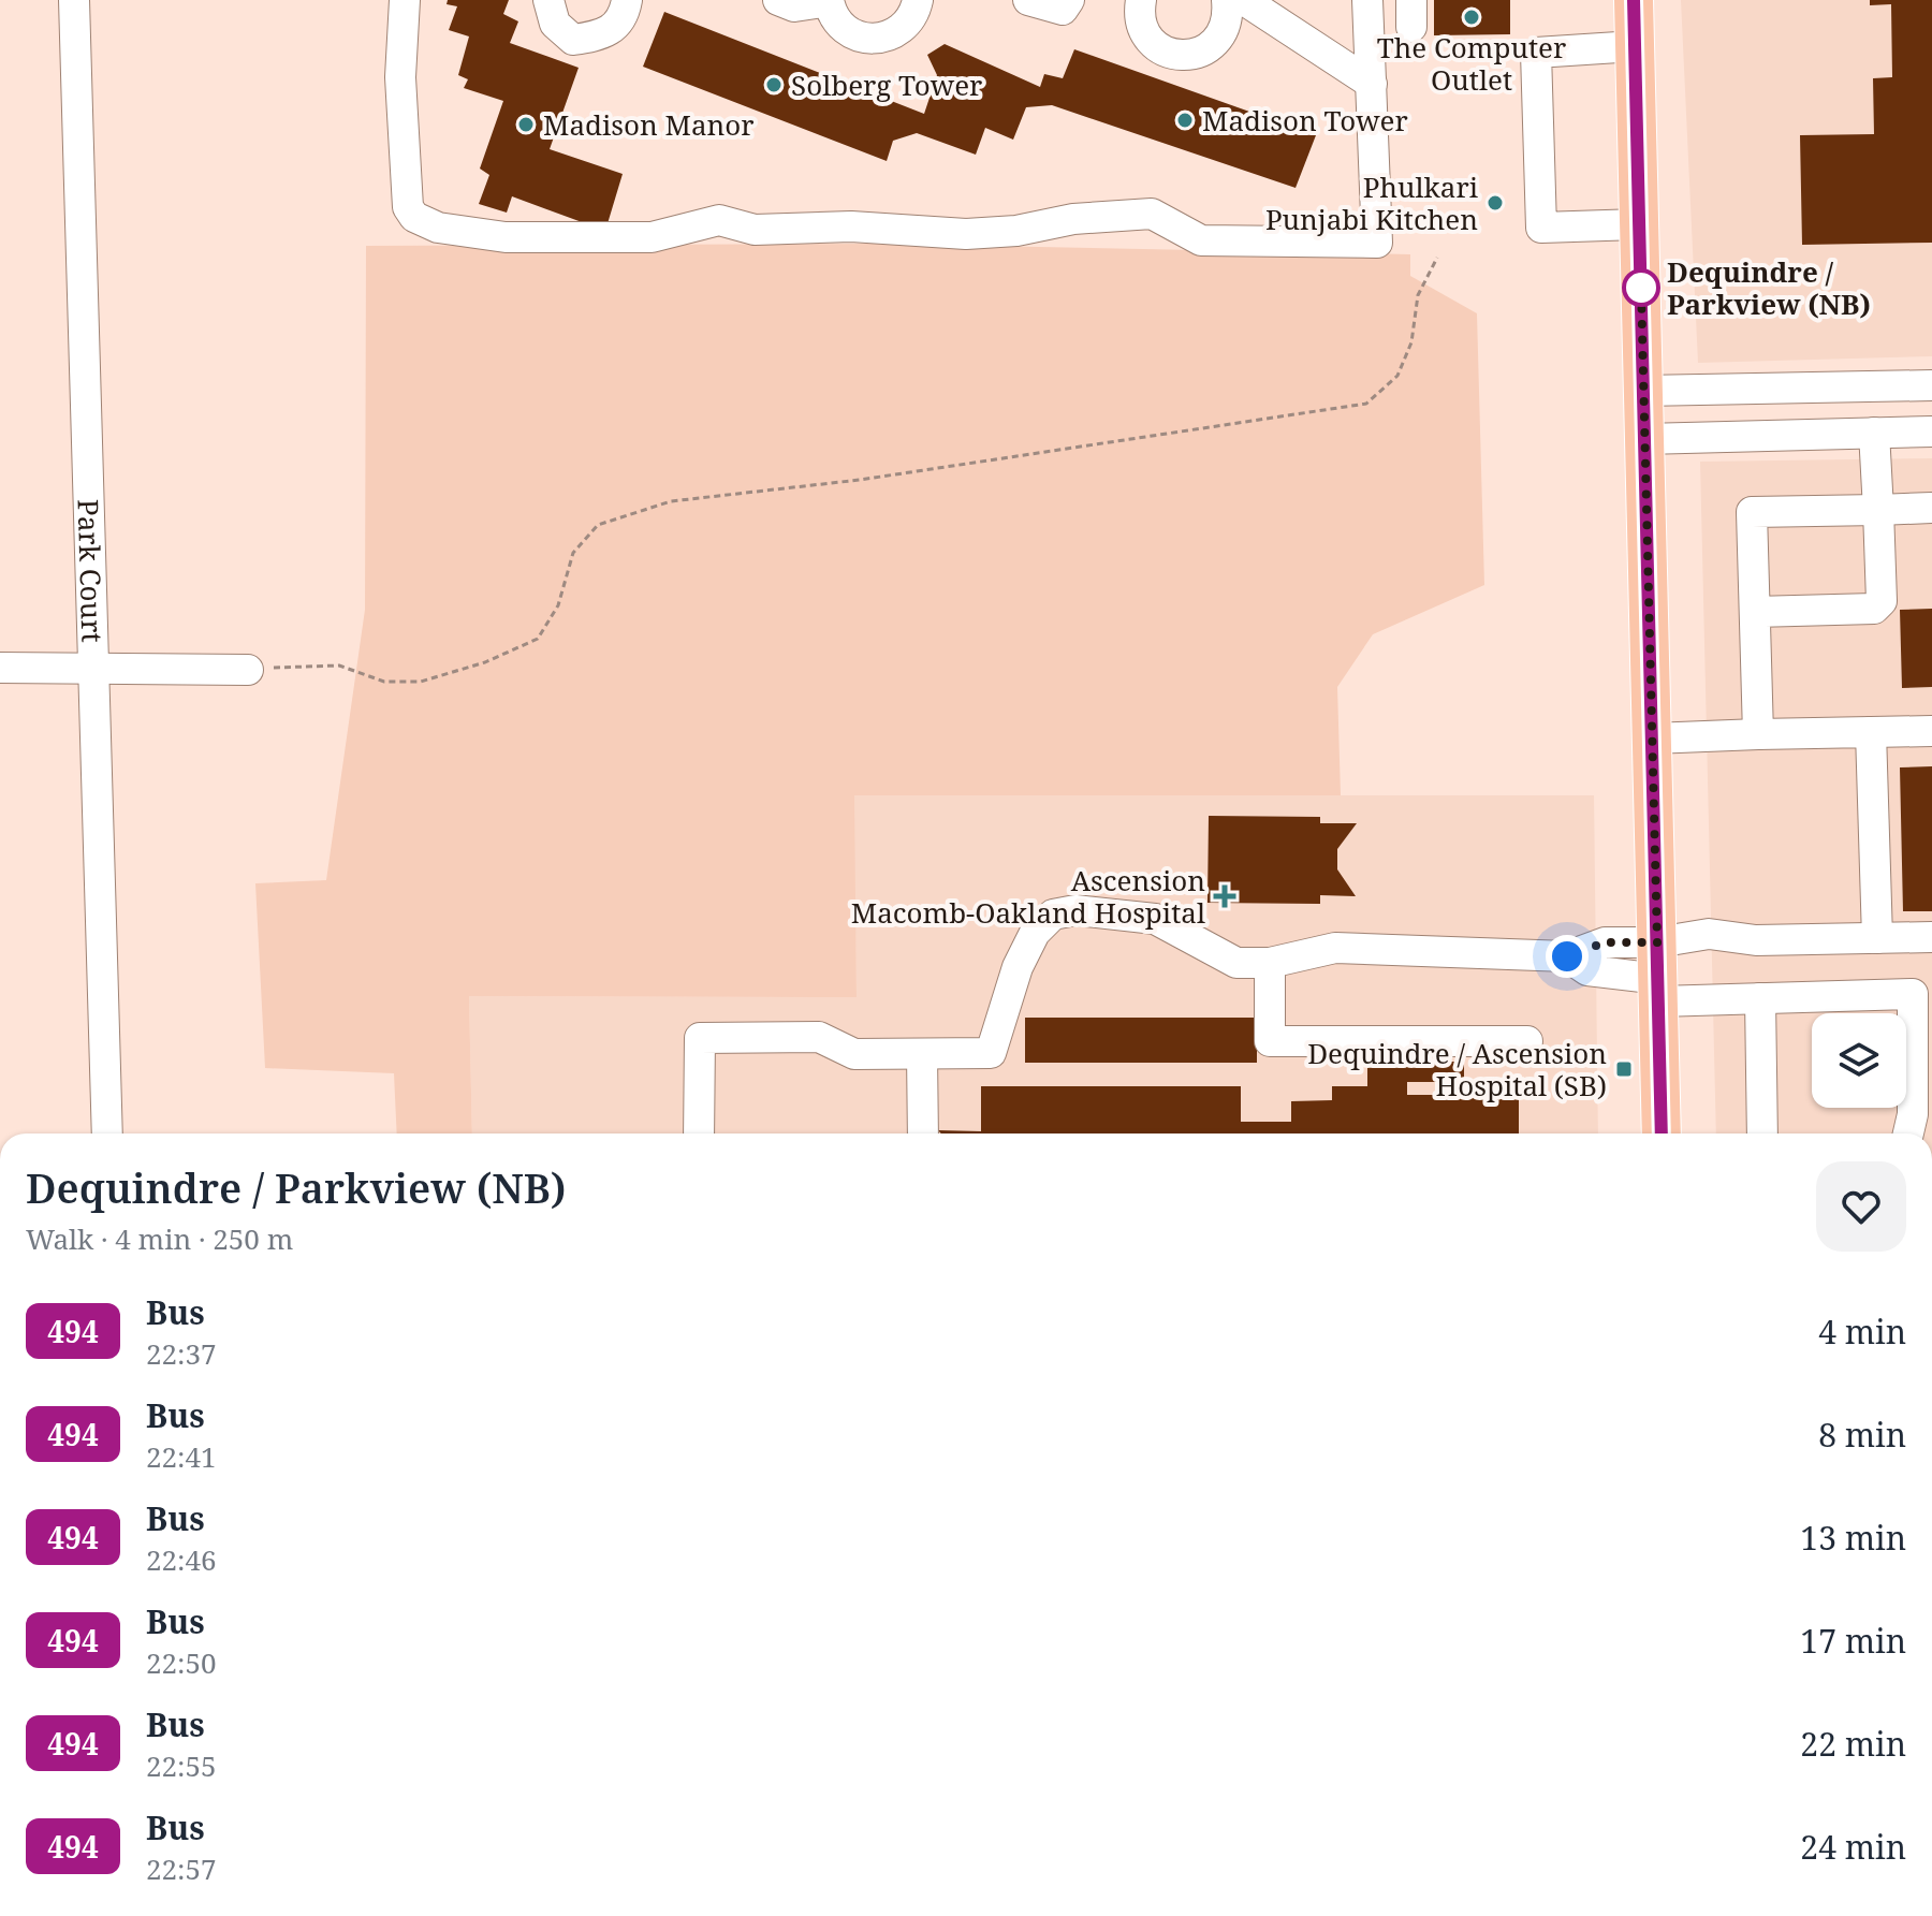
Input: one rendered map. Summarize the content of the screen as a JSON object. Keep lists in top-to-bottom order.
{
  "streets": {
    "street": ["Park Court"]
  },
  "places": {
    "other": [
      "The Computer Outlet",
      "Solberg Tower",
      "Madison Tower",
      "Madison Manor",
      "Phulkari Punjabi Kitchen",
      "Dequindre / Parkview (NB)"
    ],
    "health": ["Ascension Macomb-Oakland Hospital"],
    "transit": ["Dequindre / Ascension Hospital (SB)"]
  },
  "lines": ["bus line 494"],
  "page": {
    "heading": ["Dequindre / Parkview (NB)", "Walk · 4 min · 250 m"],
    "list": [
      {
        "mark": "494",
        "name": "Bus",
        "note": "22:37",
        "value": "4 min"
      },
      {
        "mark": "494",
        "name": "Bus",
        "note": "22:41",
        "value": "8 min"
      },
      {
        "mark": "494",
        "name": "Bus",
        "note": "22:46",
        "value": "13 min"
      },
      {
        "mark": "494",
        "name": "Bus",
        "note": "22:50",
        "value": "17 min"
      },
      {
        "mark": "494",
        "name": "Bus",
        "note": "22:55",
        "value": "22 min"
      },
      {
        "mark": "494",
        "name": "Bus",
        "note": "22:57",
        "value": "24 min"
      }
    ]
  }
}
